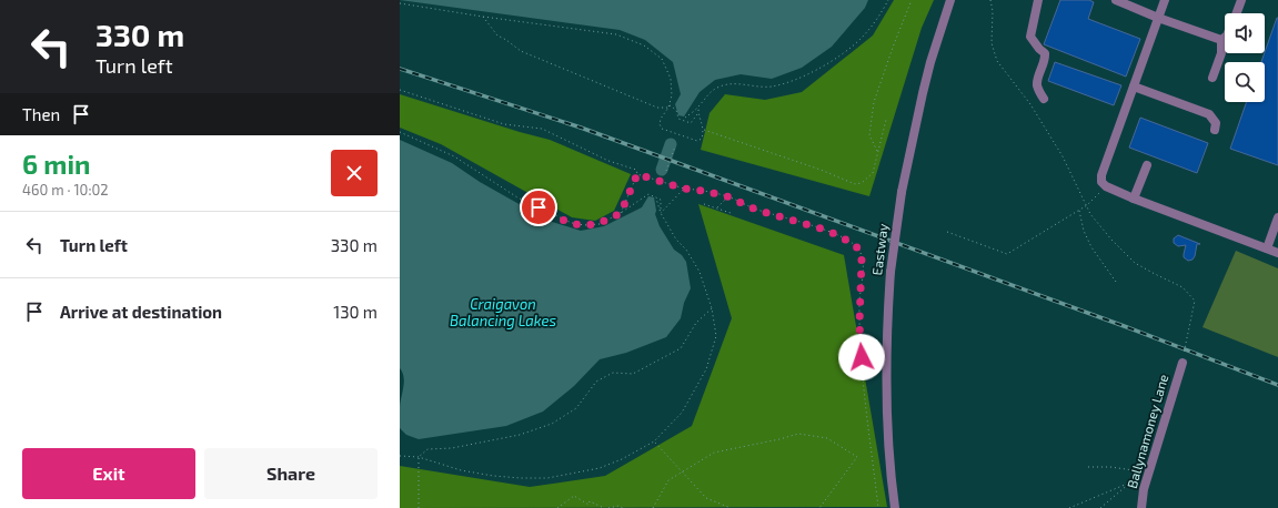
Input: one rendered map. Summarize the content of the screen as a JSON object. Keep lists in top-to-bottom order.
{
  "streets": {
    "street": ["Eastway", "Ballynamoney Lane"]
  },
  "water": ["Craigavon Balancing Lakes"],
  "page": {
    "turn": ["330 m", "Turn left"],
    "then": "Then",
    "heading": ["6 min", "460 m · 10:02"],
    "list": [
      {
        "name": "Turn left",
        "value": "330 m"
      },
      {
        "name": "Arrive at destination",
        "value": "130 m"
      }
    ],
    "buttons": ["Exit", "Share"]
  }
}
